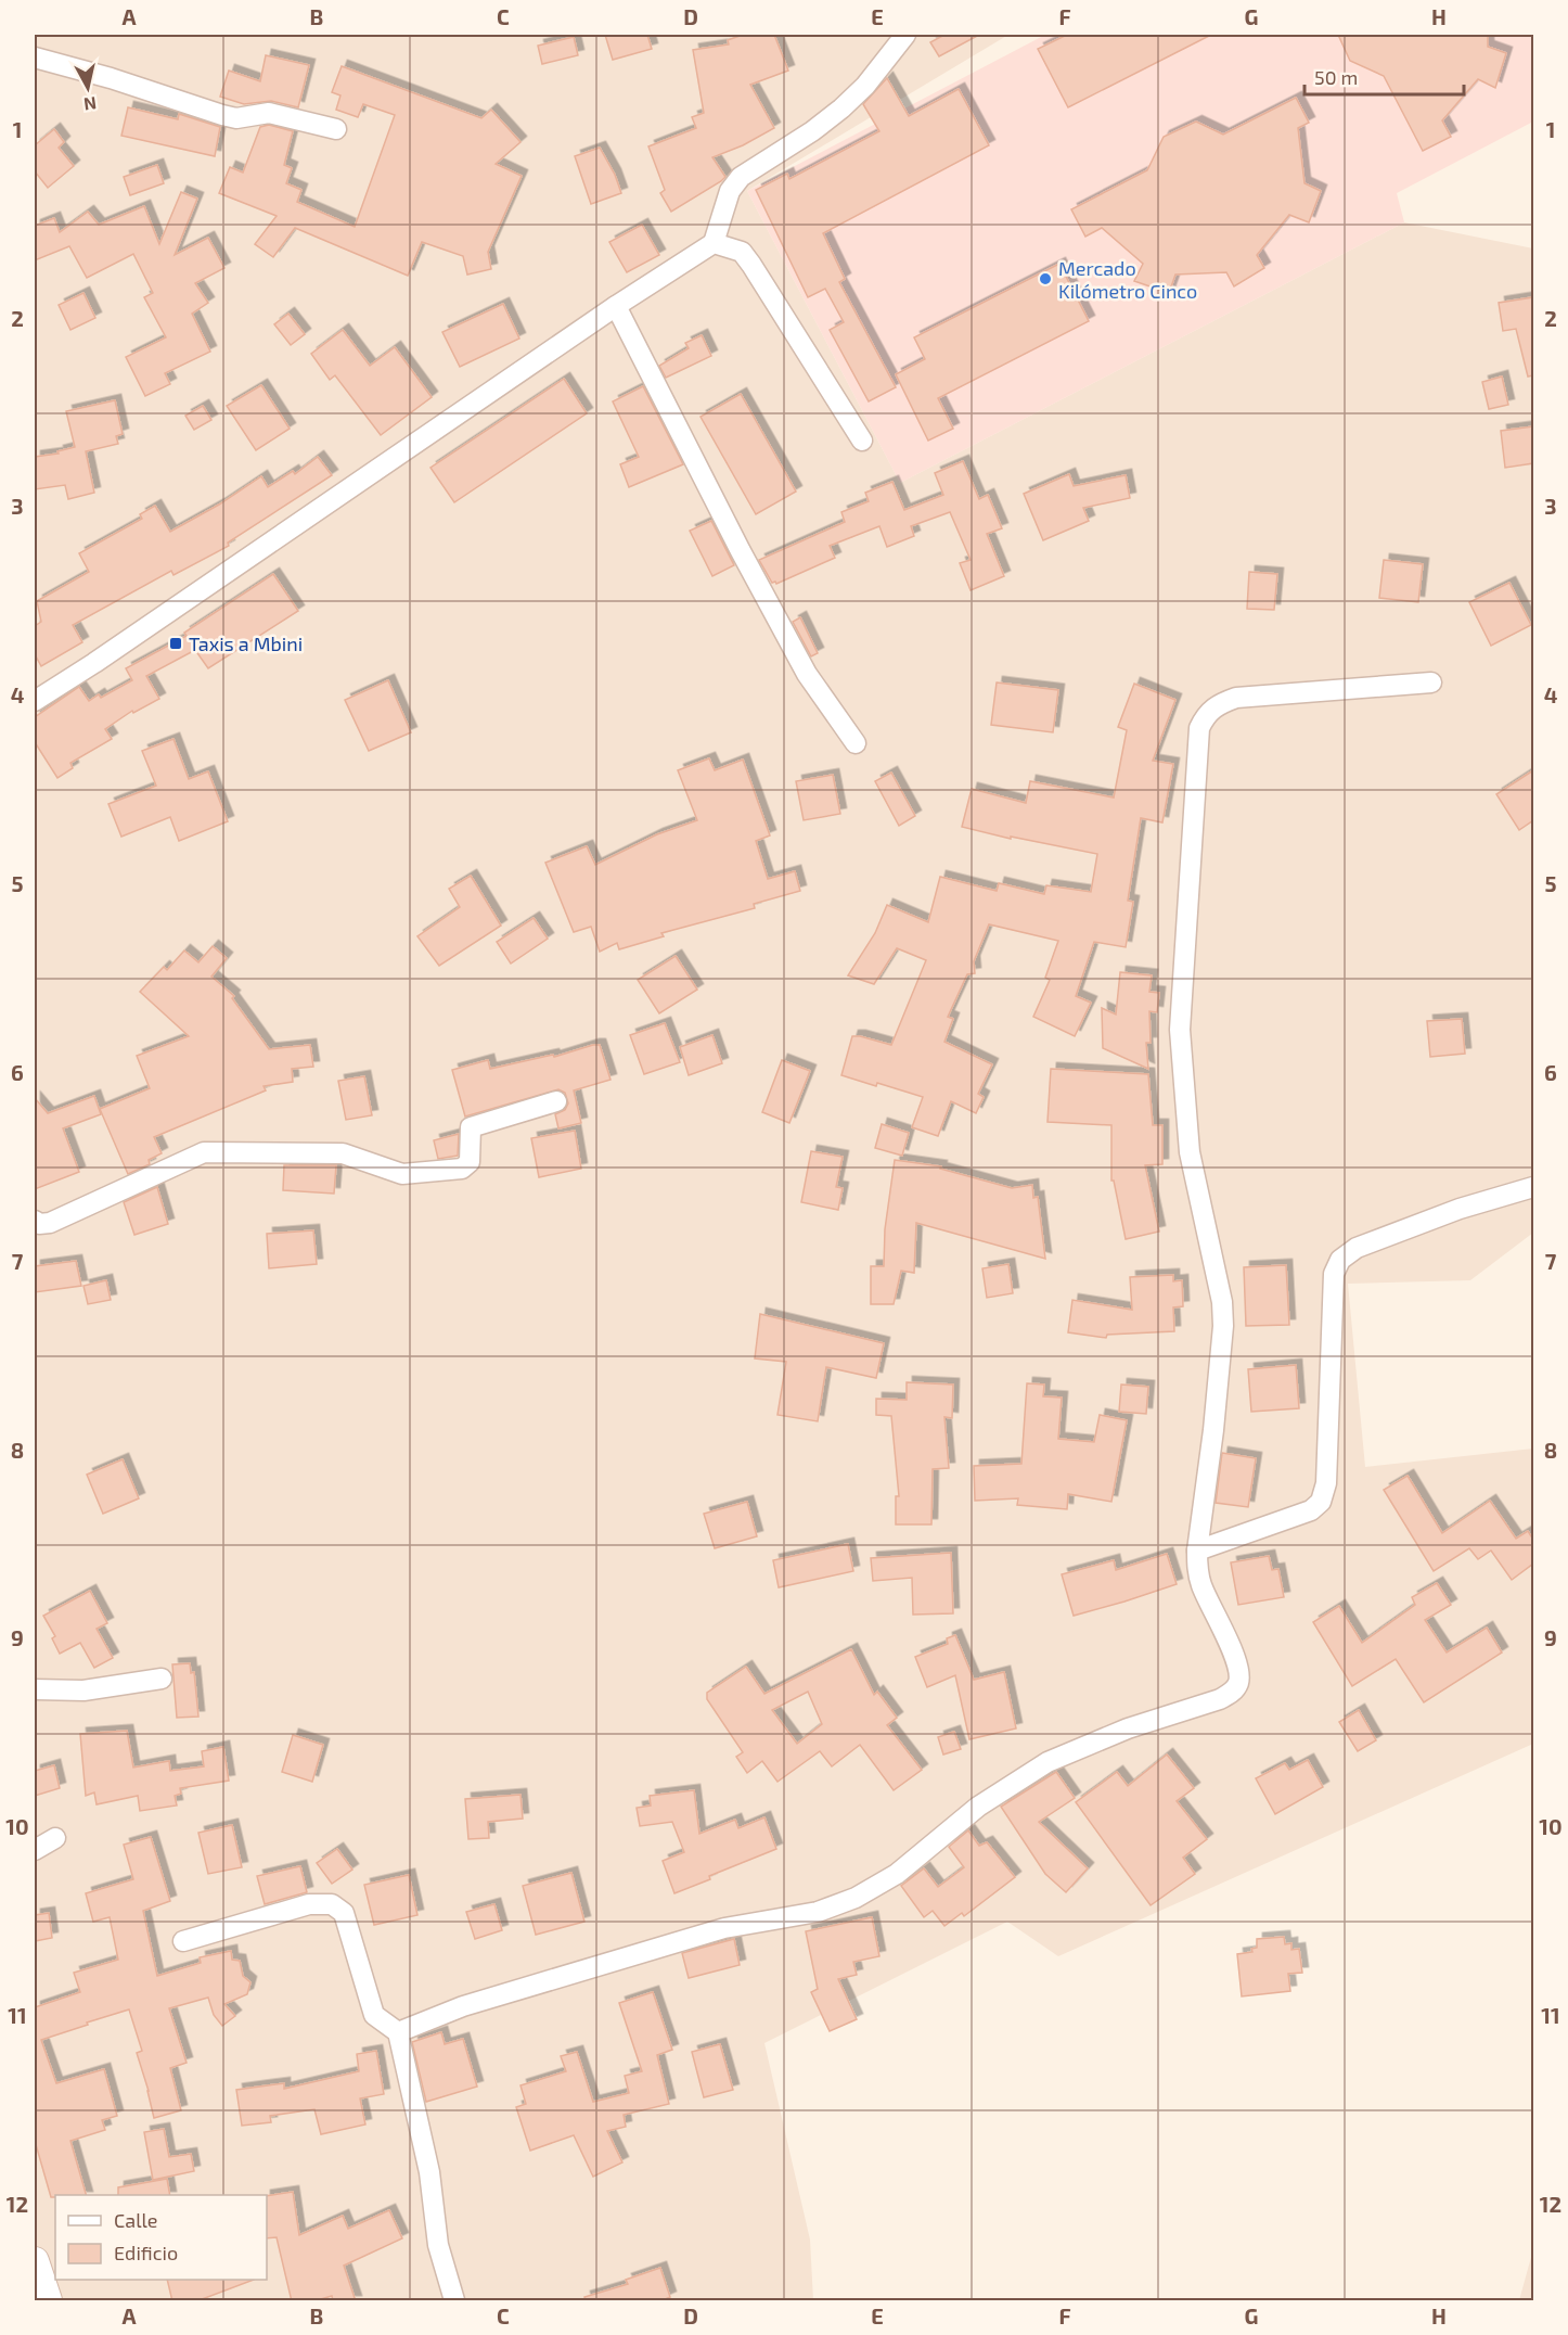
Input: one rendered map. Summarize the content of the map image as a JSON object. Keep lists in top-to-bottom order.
{
  "places": {
    "other": ["Mercado Kilómetro Cinco"],
    "transit": ["Taxis a Mbini"]
  },
  "legend": ["Calle", "Edificio"],
  "scale_bar": "50 m",
  "north": "bottom",
  "grid": {
    "columns": [
      "A",
      "B",
      "C",
      "D",
      "E",
      "F",
      "G",
      "H"
    ],
    "rows": [
      "1",
      "2",
      "3",
      "4",
      "5",
      "6",
      "7",
      "8",
      "9",
      "10",
      "11",
      "12"
    ]
  }
}
